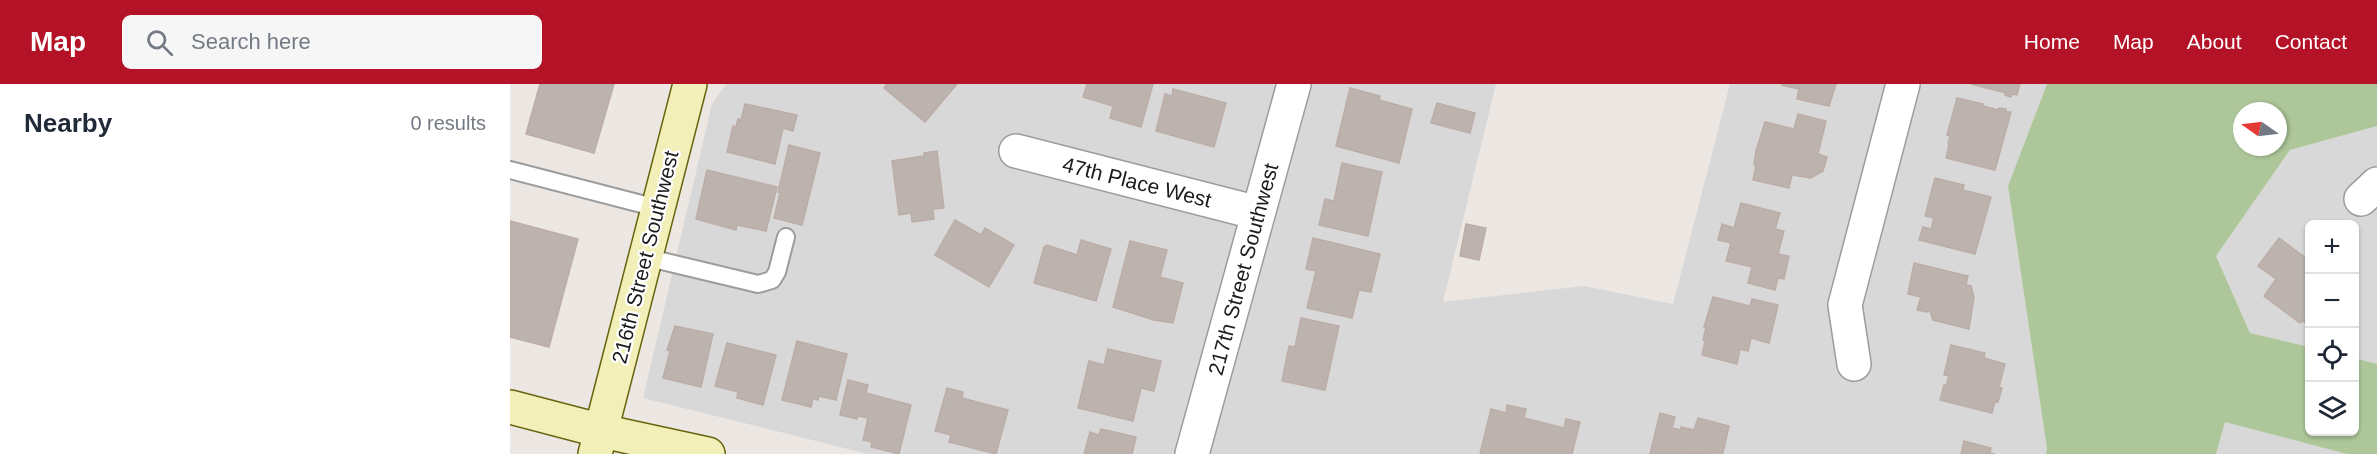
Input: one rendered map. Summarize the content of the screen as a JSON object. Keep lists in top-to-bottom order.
{
  "streets": {
    "street": ["47th Place West", "216th Street Southwest", "217th Street Southwest"]
  },
  "crossings": [
    ["47th Place West", "217th Street Southwest"]
  ],
  "north": "left",
  "page": {
    "header": "Map",
    "search": "Search here",
    "nav": [
      "Home",
      "Map",
      "About",
      "Contact"
    ],
    "heading": ["Nearby", "0 results"],
    "map_buttons": ["+", "−"]
  }
}
